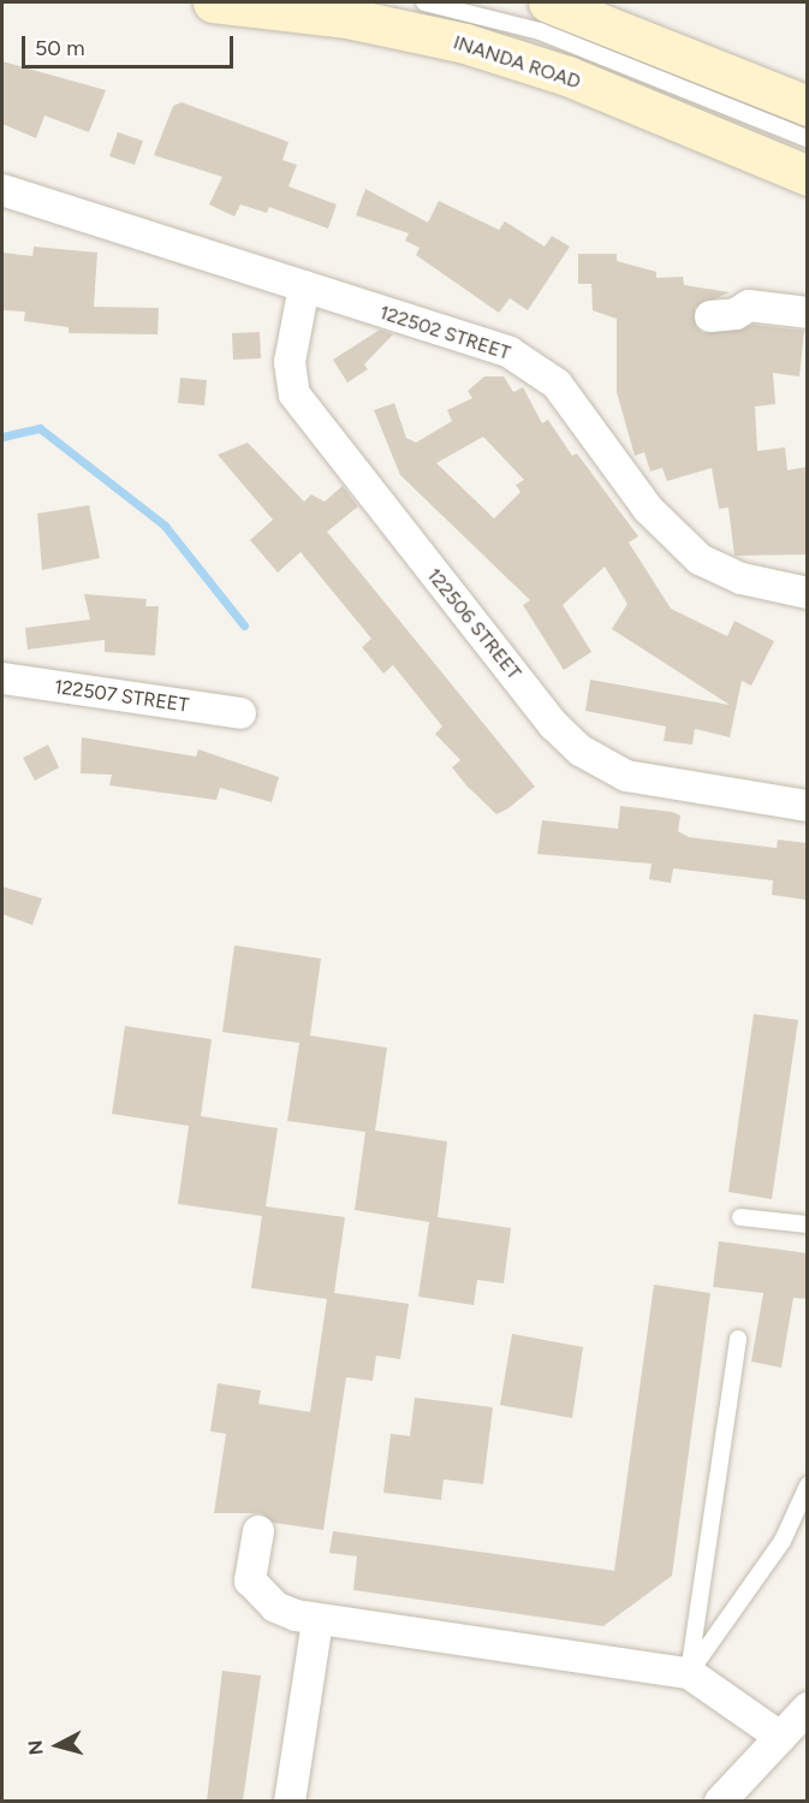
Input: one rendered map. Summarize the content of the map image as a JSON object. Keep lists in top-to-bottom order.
{
  "streets": {
    "street": [
      "INANDA ROAD",
      "122502 STREET",
      "122506 STREET",
      "122507 STREET"
    ]
  },
  "crossings": [
    ["122502 STREET", "122506 STREET"]
  ],
  "scale_bar": "50 m",
  "north": "left"
}
